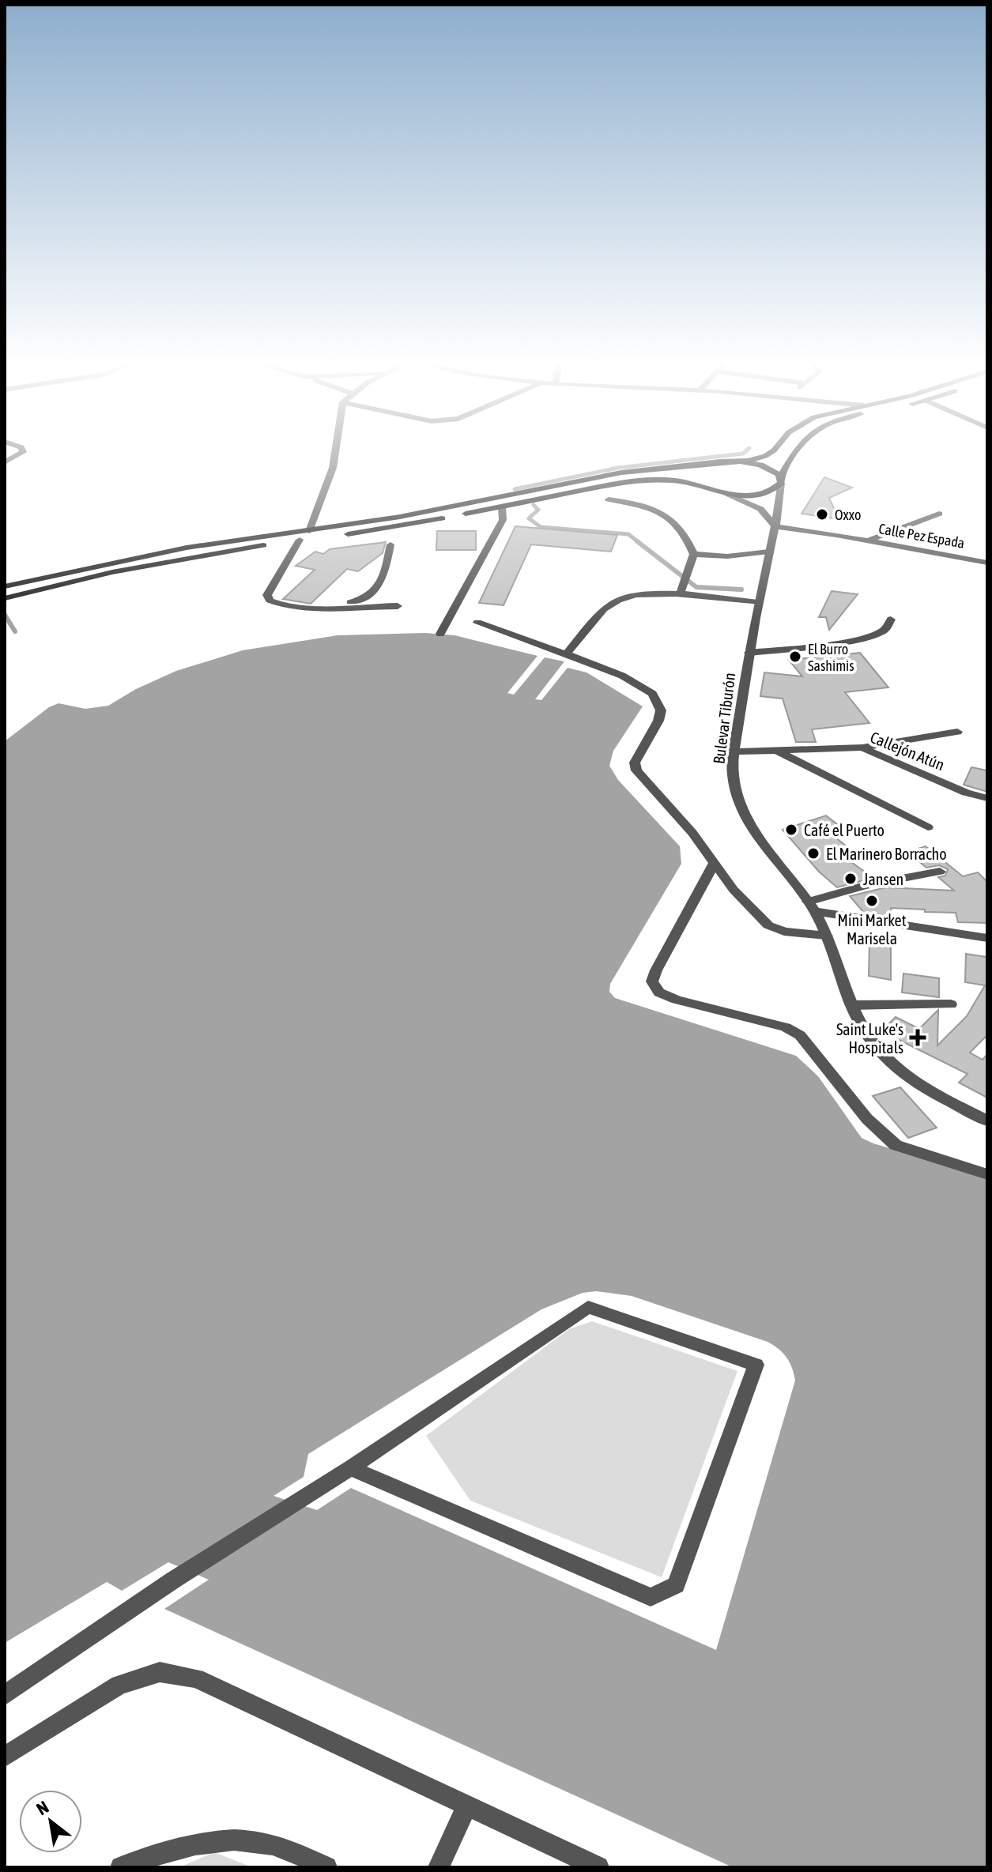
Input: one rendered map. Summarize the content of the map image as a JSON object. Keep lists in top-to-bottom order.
{
  "streets": {
    "street": ["Calle Pez Espada", "Bulevar Tiburón", "Callejón Atún"]
  },
  "crossings": [
    ["Calle Pez Espada", "Bulevar Tiburón"],
    ["Bulevar Tiburón", "Callejón Atún"]
  ],
  "places": {
    "other": [
      "Oxxo",
      "El Burro Sashimis",
      "Café el Puerto",
      "El Marinero Borracho",
      "Jansen",
      "Mini Market Marisela"
    ],
    "health": ["Saint Luke's Hospitals"]
  },
  "north": "top left"
}
